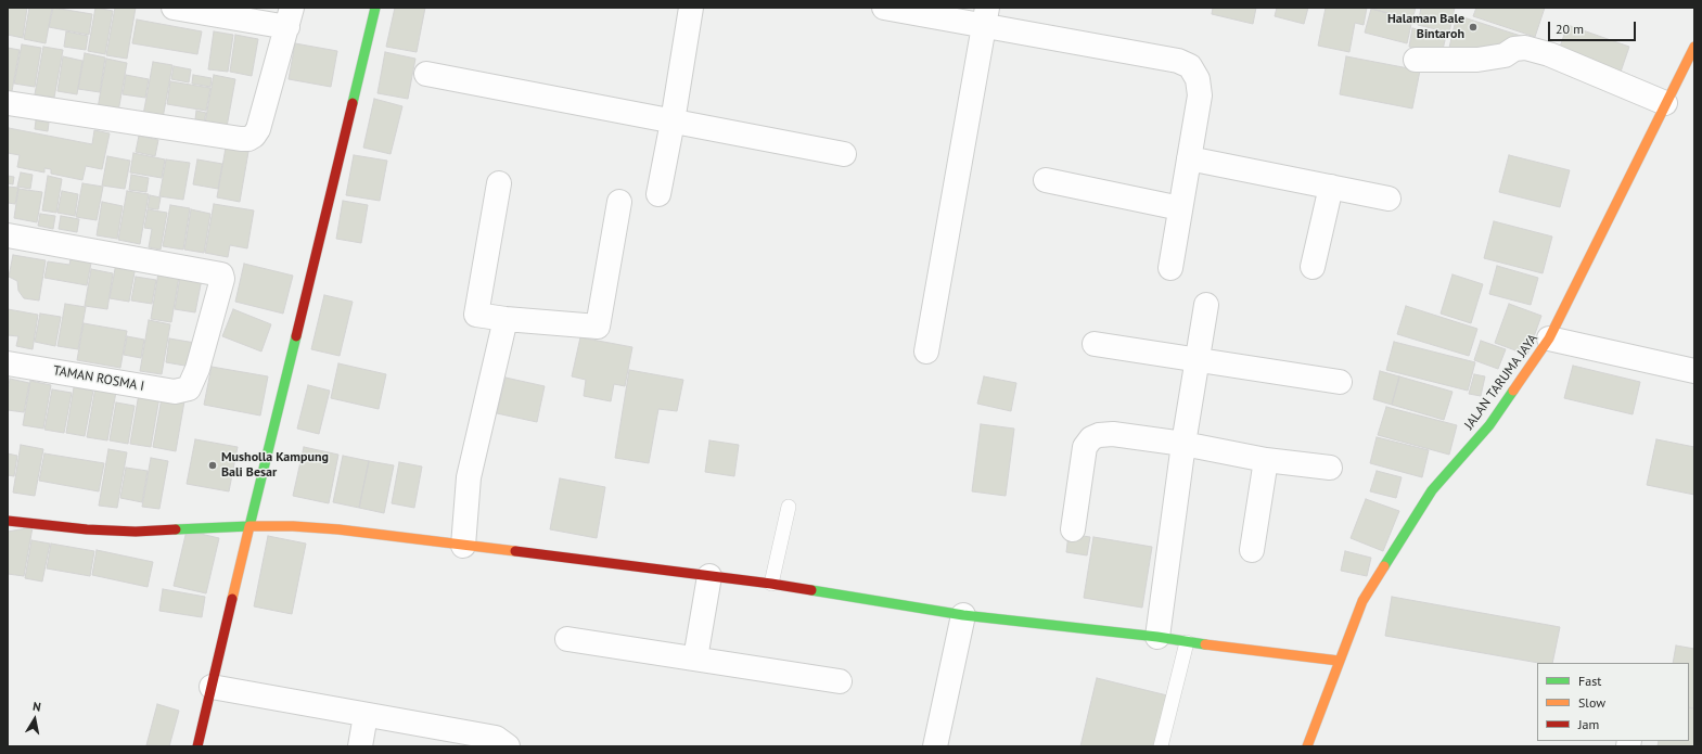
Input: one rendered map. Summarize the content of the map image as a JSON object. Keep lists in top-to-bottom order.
{
  "streets": {
    "street": ["TAMAN ROSMA I", "JALAN TARUMA JAYA"]
  },
  "places": ["Halaman Bale Bintaroh", "Musholla Kampung Bali Besar"],
  "legend": ["Fast", "Slow", "Jam"],
  "scale_bar": "20 m",
  "north": "top"
}
